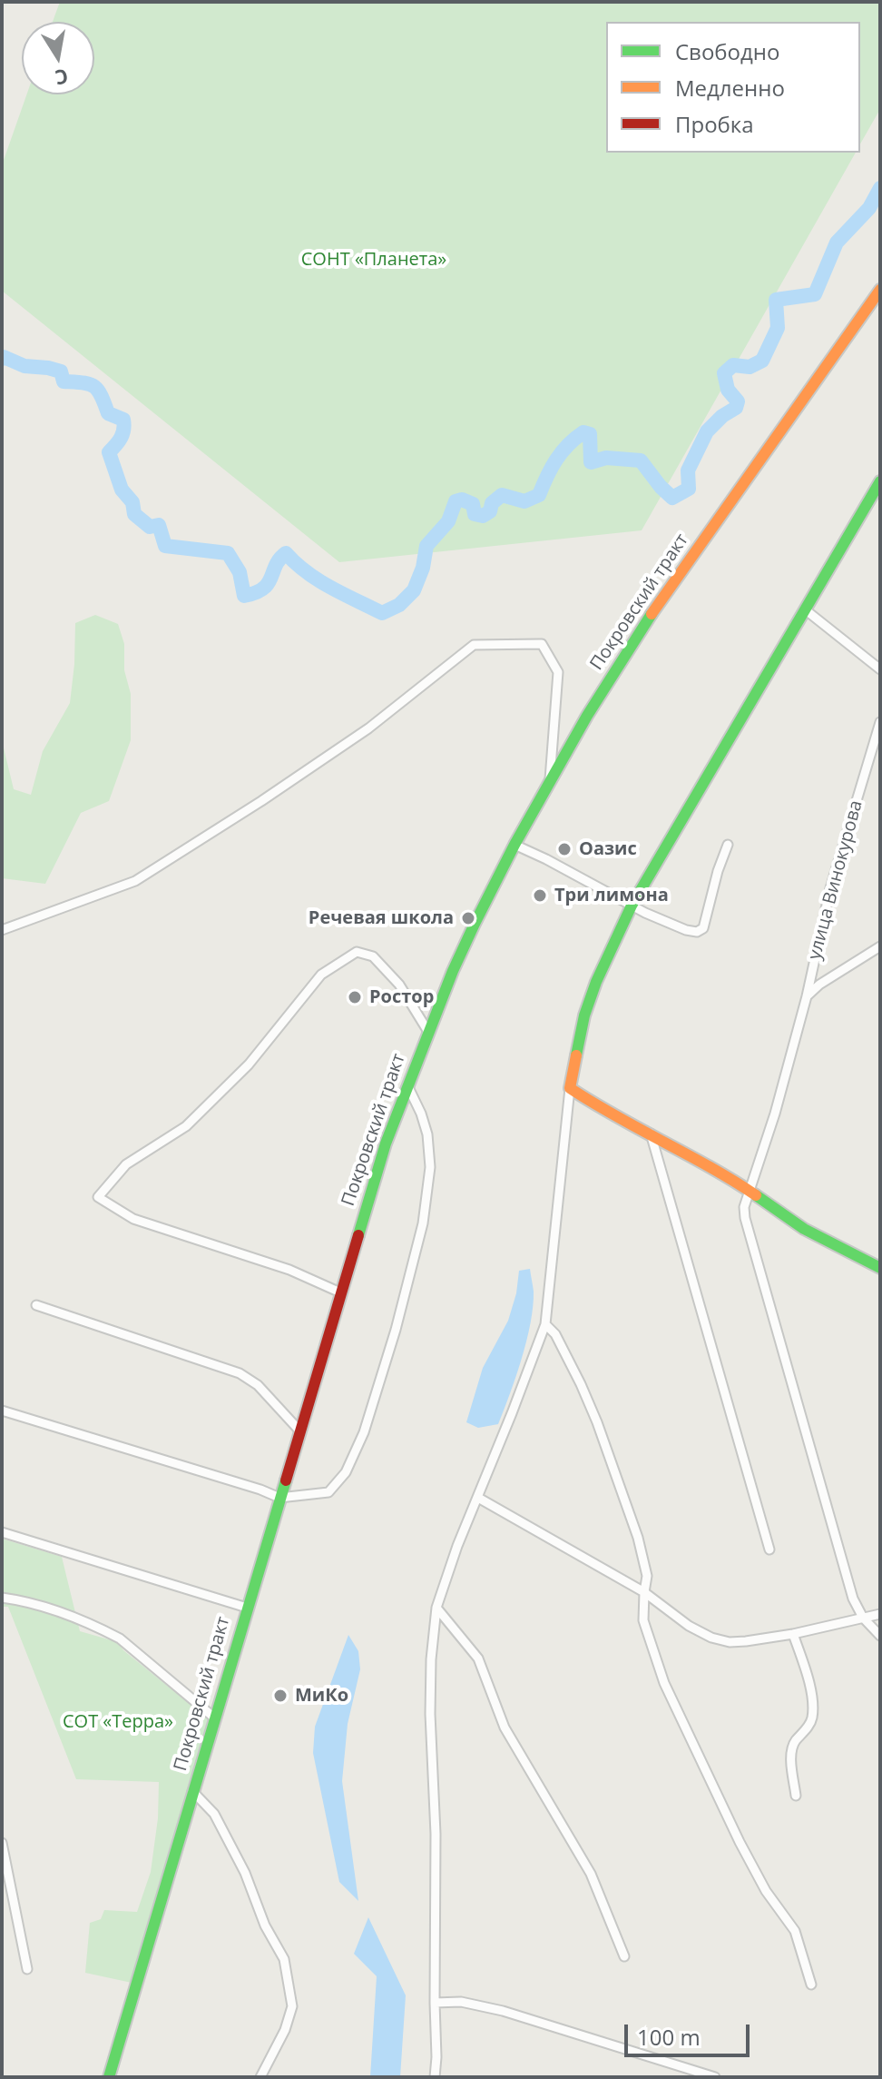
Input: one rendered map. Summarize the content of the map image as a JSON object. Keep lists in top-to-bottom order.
{
  "streets": {
    "main road": ["Покровский тракт"],
    "street": ["улица Винокурова"]
  },
  "parks": ["СОНТ «Планета»", "СОТ «Терра»"],
  "places": [
    "Оазис",
    "Три лимона",
    "Речевая школа",
    "Ростор",
    "МиКо"
  ],
  "legend": ["Свободно", "Медленно", "Пробка"],
  "scale_bar": "100 m",
  "north": "bottom"
}
